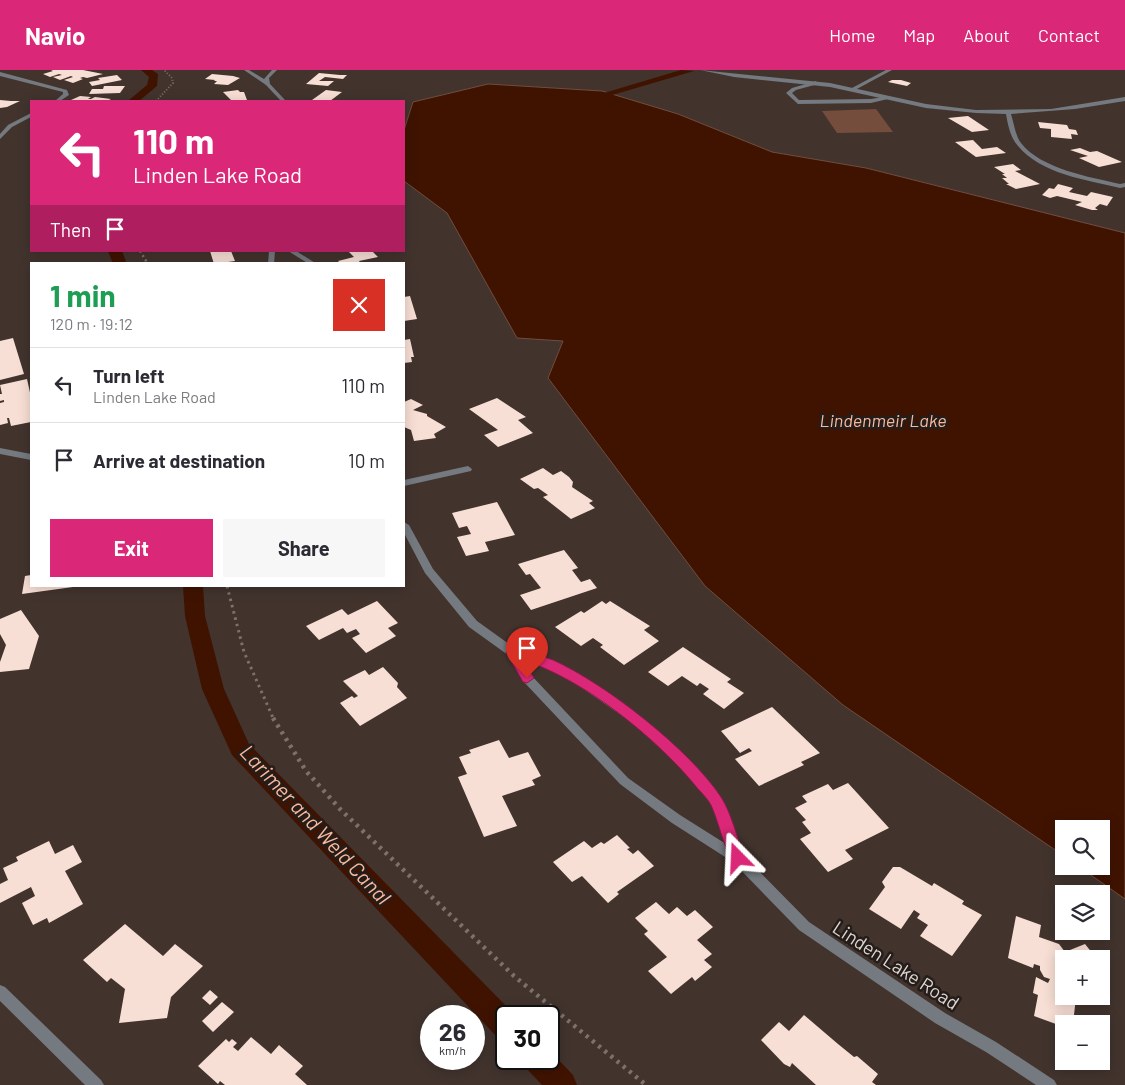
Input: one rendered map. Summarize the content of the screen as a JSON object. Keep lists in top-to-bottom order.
{
  "streets": {
    "street": ["Linden Lake Road"]
  },
  "water": ["Lindenmeir Lake", "Larimer and Weld Canal"],
  "page": {
    "header": "Navio",
    "nav": [
      "Home",
      "Map",
      "About",
      "Contact"
    ],
    "turn": ["110 m", "Linden Lake Road"],
    "then": "Then",
    "heading": ["1 min", "120 m · 19:12"],
    "list": [
      {
        "name": "Turn left",
        "note": "Linden Lake Road",
        "value": "110 m"
      },
      {
        "name": "Arrive at destination",
        "value": "10 m"
      }
    ],
    "buttons": ["Exit", "Share"],
    "map_buttons": ["+", "−"],
    "speed": "26 km/h",
    "limit": "30"
  }
}
